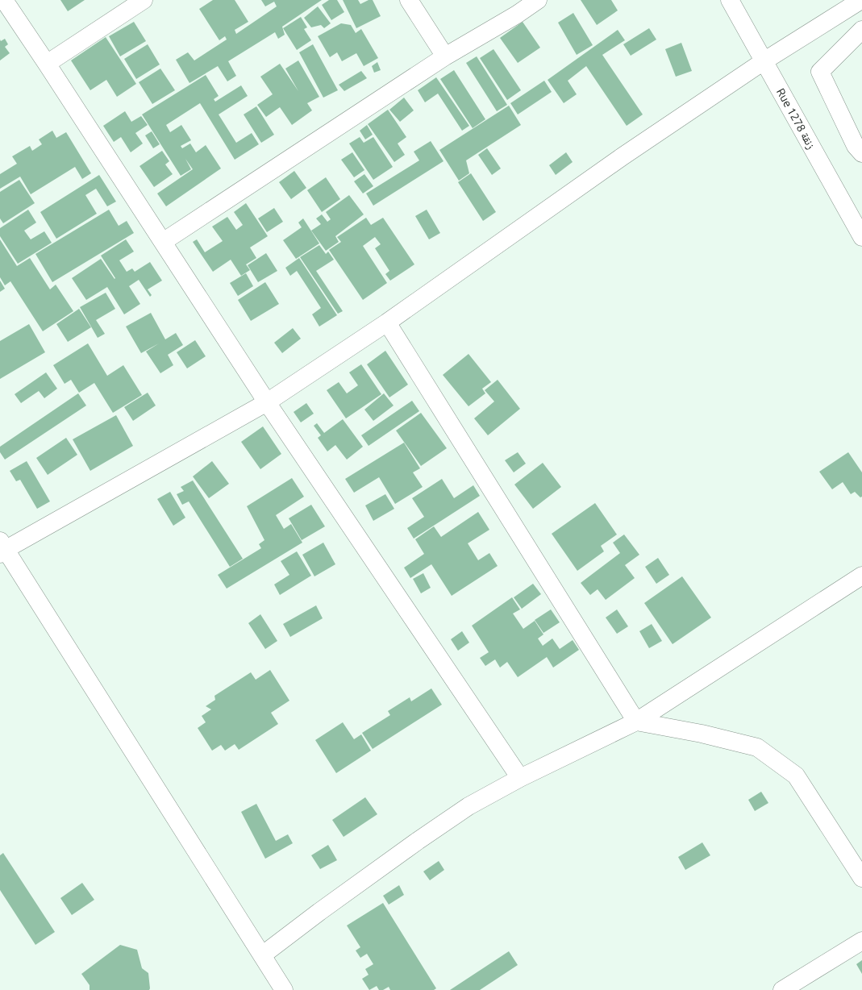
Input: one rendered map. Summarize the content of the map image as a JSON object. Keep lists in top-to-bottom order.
{
  "streets": {
    "street": ["Rue 1278 زنقة"]
  }
}
